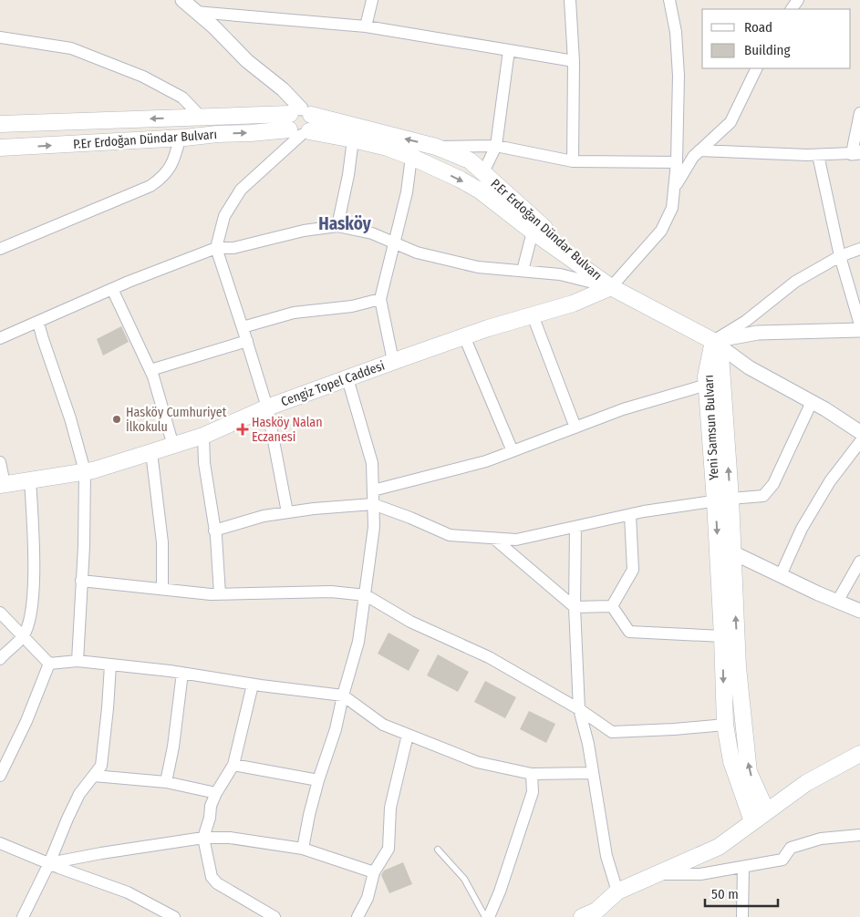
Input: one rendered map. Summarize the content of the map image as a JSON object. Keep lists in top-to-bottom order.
{
  "streets": {
    "main road": ["P.Er Erdoğan Dündar Bulvarı", "Cengiz Topel Caddesi", "Yeni Samsun Bulvarı"]
  },
  "crossings": [
    ["P.Er Erdoğan Dündar Bulvarı", "Cengiz Topel Caddesi"]
  ],
  "districts": ["Hasköy"],
  "places": {
    "other": ["Hasköy Cumhuriyet İlkokulu"],
    "health": ["Hasköy Nalan Eczanesi"]
  },
  "legend": ["Road", "Building"],
  "scale_bar": "50 m"
}
